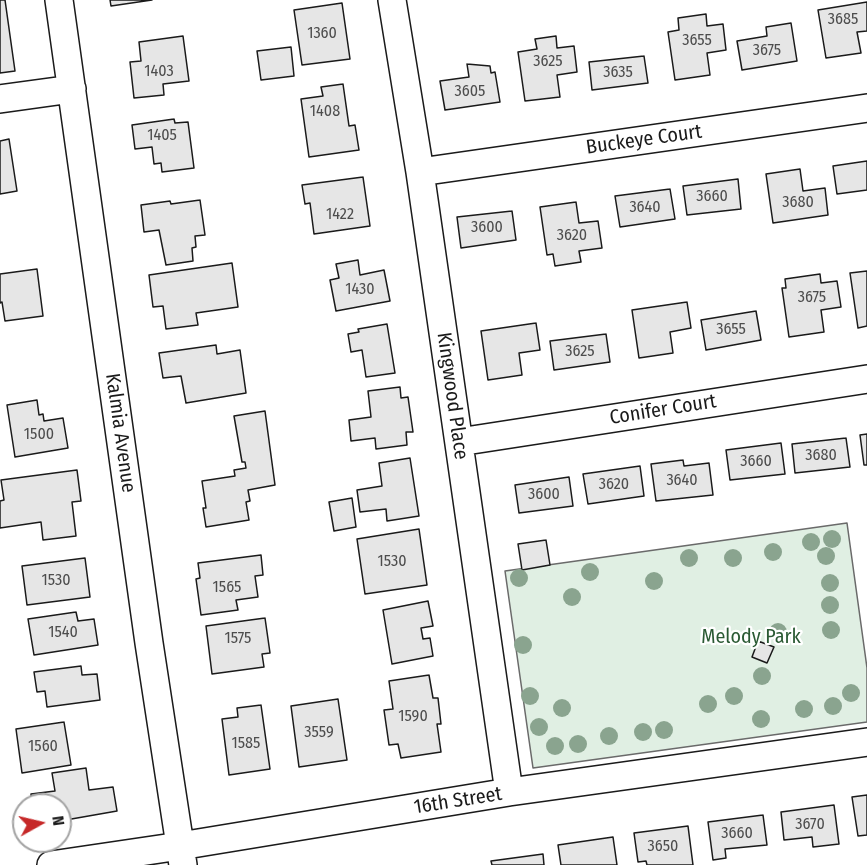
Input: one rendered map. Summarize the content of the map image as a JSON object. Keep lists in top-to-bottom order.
{
  "streets": {
    "street": [
      "Buckeye Court",
      "Kingwood Place",
      "Conifer Court",
      "Kalmia Avenue",
      "16th Street"
    ]
  },
  "crossings": [
    ["Buckeye Court", "Kingwood Place"],
    ["Kingwood Place", "Conifer Court"],
    ["Kingwood Place", "16th Street"],
    ["Kalmia Avenue", "16th Street"]
  ],
  "parks": ["Melody Park"],
  "house_numbers": [
    "3685",
    "1360",
    "3655",
    "3675",
    "3625",
    "1403",
    "3635",
    "3605",
    "1408",
    "1405",
    "3660",
    "3680",
    "3640",
    "1422",
    "3600",
    "3620",
    "1430",
    "3675",
    "3655",
    "3625",
    "1500",
    "3680",
    "3660",
    "3640",
    "3620",
    "3600",
    "1530",
    "1530",
    "1565",
    "1540",
    "1575",
    "1590",
    "3559",
    "1585",
    "1560",
    "3670",
    "3660",
    "3650"
  ],
  "north": "right"
}
